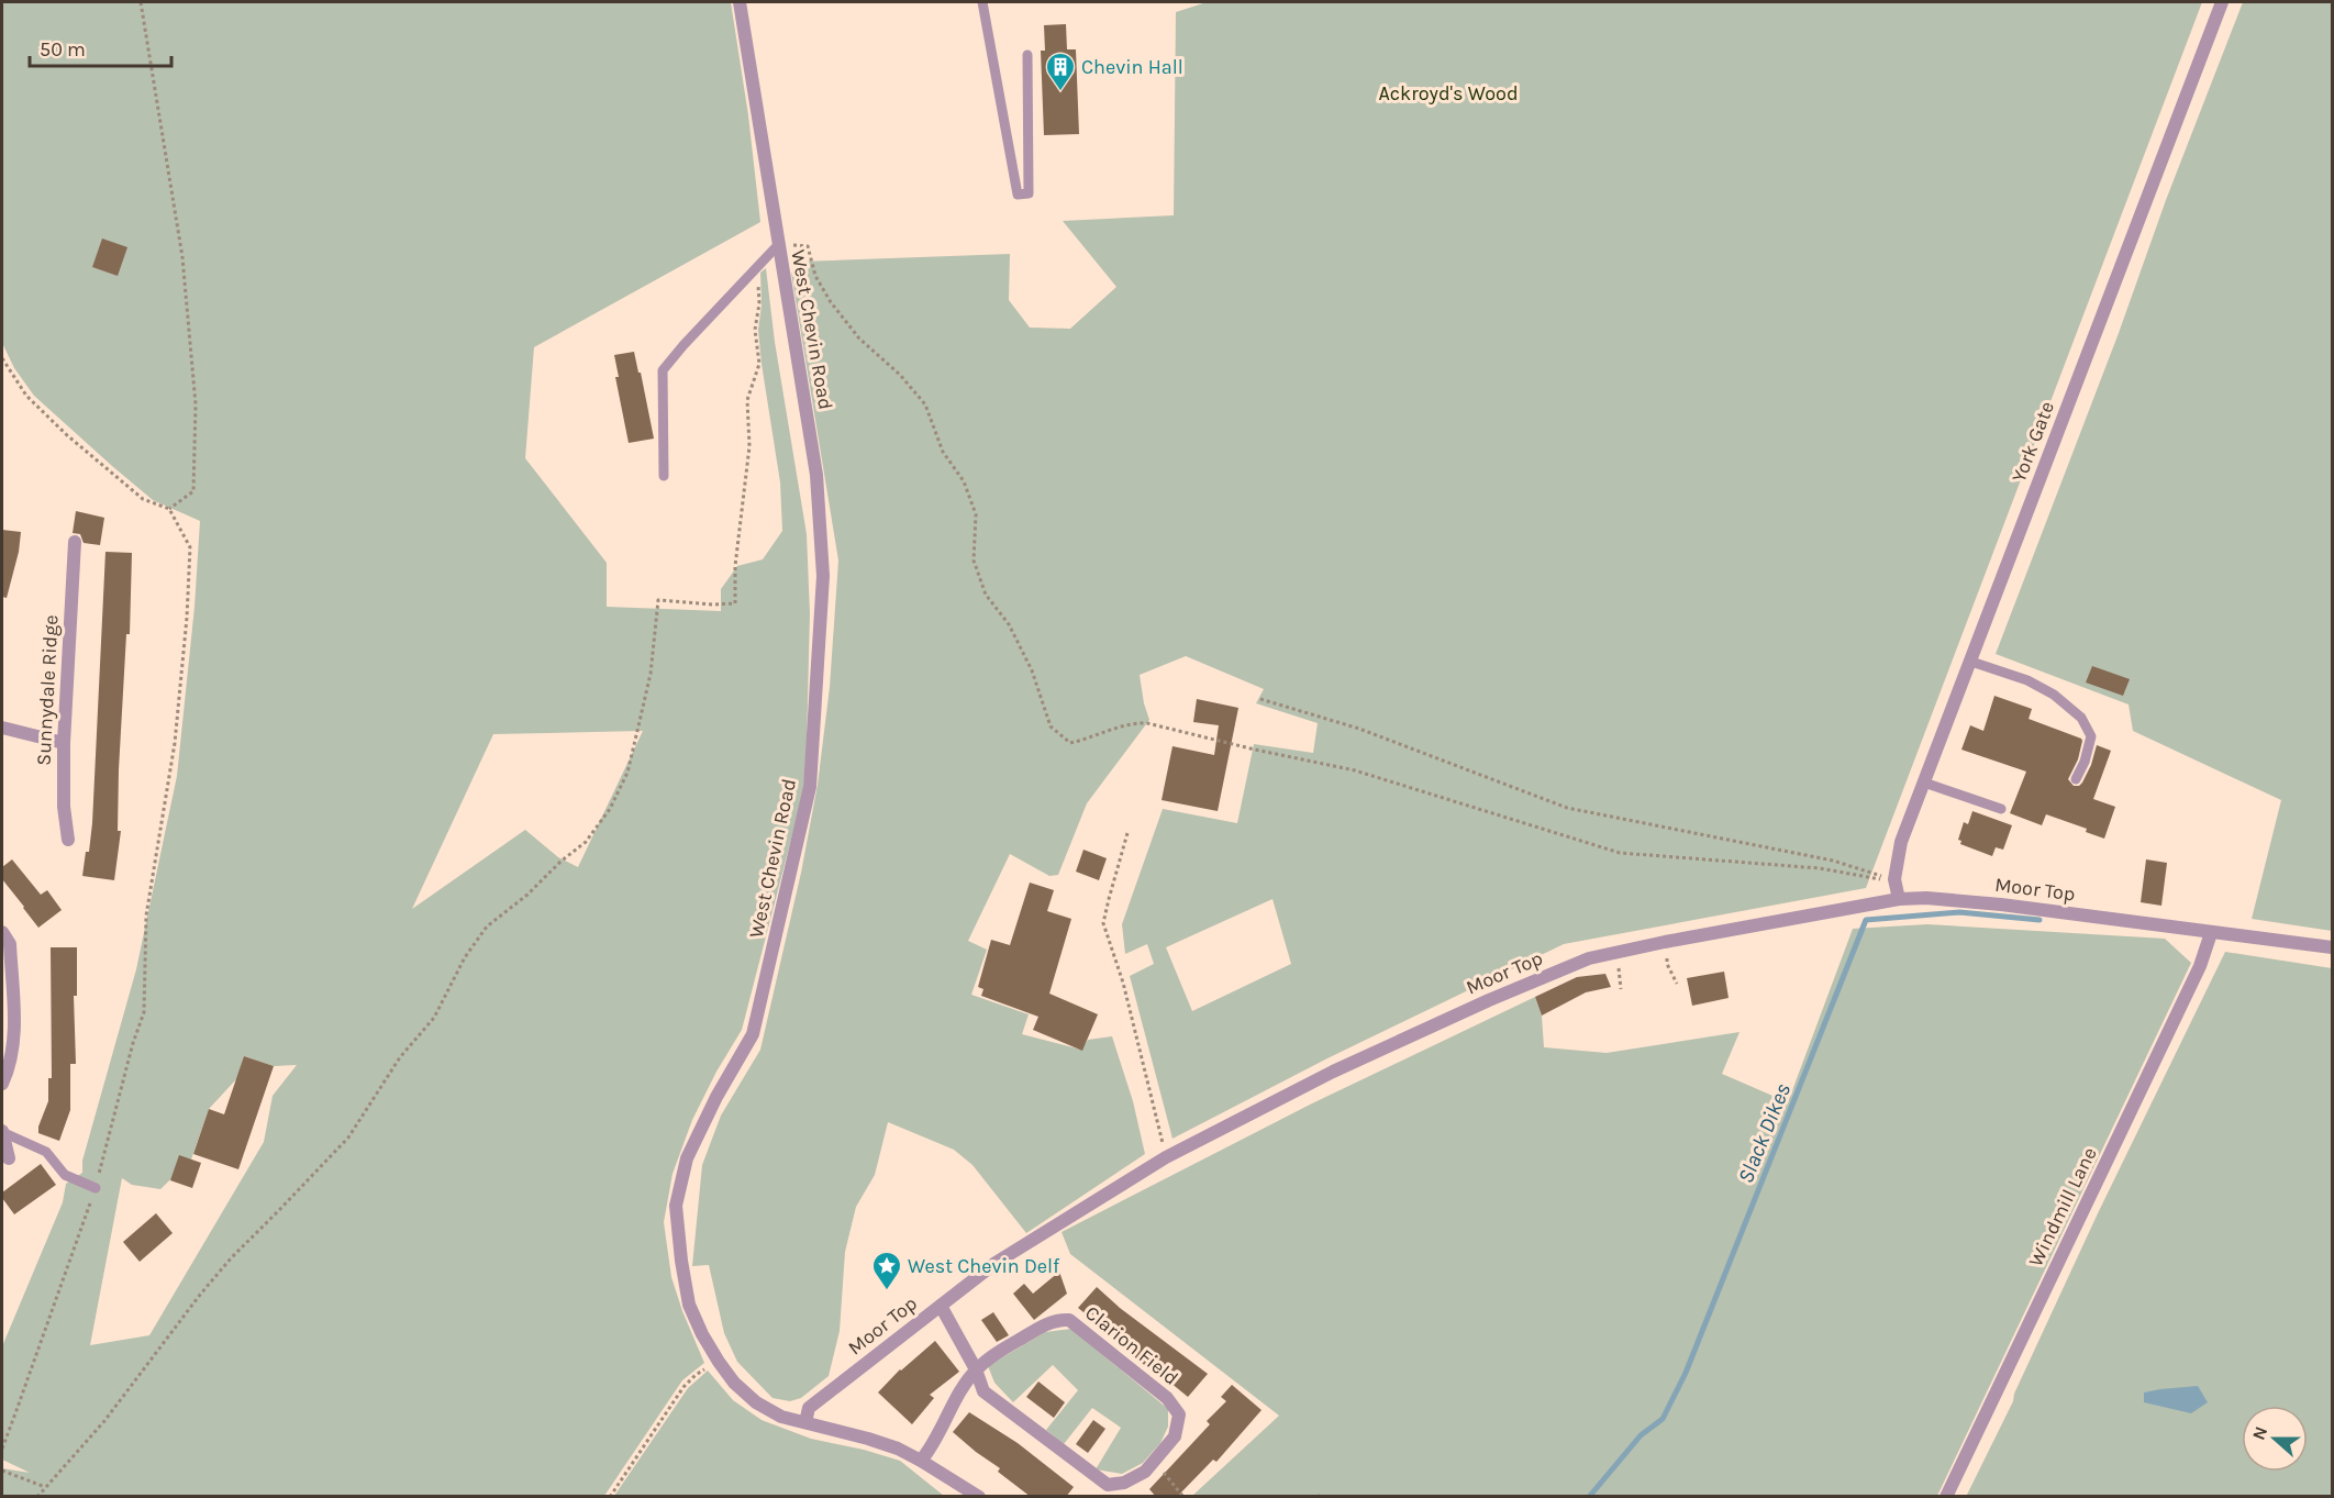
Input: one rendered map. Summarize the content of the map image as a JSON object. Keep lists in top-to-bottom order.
{
  "streets": {
    "street": [
      "West Chevin Road",
      "York Gate",
      "Sunnydale Ridge",
      "Moor Top",
      "Windmill Lane",
      "Clarion Field"
    ]
  },
  "crossings": [
    ["West Chevin Road", "Moor Top"],
    ["West Chevin Road", "Clarion Field"],
    ["York Gate", "Moor Top"],
    ["Moor Top", "Windmill Lane"]
  ],
  "water": ["Slack Dikes"],
  "parks": ["Ackroyd's Wood"],
  "places": {
    "building": ["Chevin Hall"],
    "place": ["West Chevin Delf"]
  },
  "scale_bar": "50 m",
  "north": "left"
}
